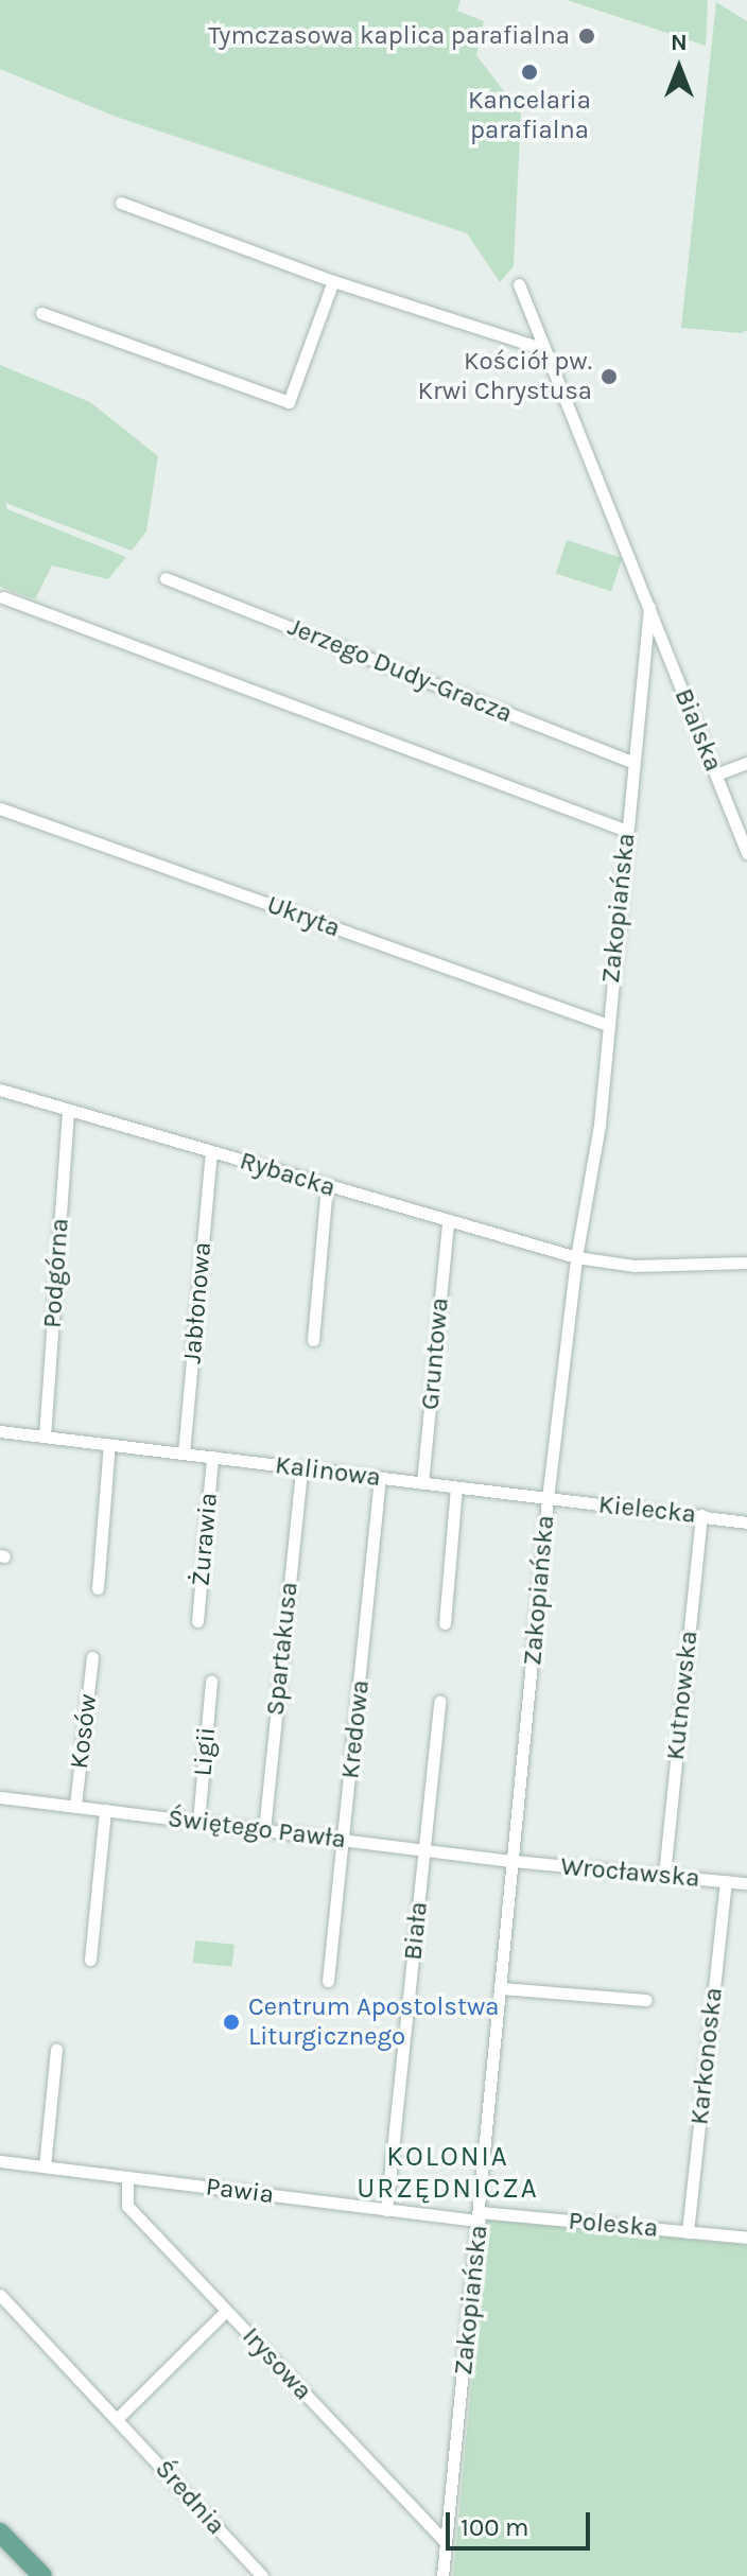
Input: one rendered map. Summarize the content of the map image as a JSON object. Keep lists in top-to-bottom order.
{
  "streets": {
    "street": [
      "Jerzego Dudy-Gracza",
      "Bialska",
      "Zakopiańska",
      "Ukryta",
      "Rybacka",
      "Podgórna",
      "Jabłonowa",
      "Gruntowa",
      "Kalinowa",
      "Kielecka",
      "Żurawia",
      "Spartakusa",
      "Kutnowska",
      "Kredowa",
      "Kosów",
      "Ligii",
      "Świętego Pawła",
      "Wrocławska",
      "Biała",
      "Karkonoska",
      "Pawia",
      "Poleska",
      "Irysowa",
      "Średnia"
    ]
  },
  "crossings": [
    ["Jerzego Dudy-Gracza", "Zakopiańska"],
    ["Bialska", "Zakopiańska"],
    ["Zakopiańska", "Ukryta"],
    ["Zakopiańska", "Rybacka"],
    ["Zakopiańska", "Kalinowa"],
    ["Zakopiańska", "Kielecka"],
    ["Zakopiańska", "Świętego Pawła"],
    ["Zakopiańska", "Wrocławska"],
    ["Zakopiańska", "Pawia"],
    ["Zakopiańska", "Poleska"],
    ["Zakopiańska", "Irysowa"],
    ["Rybacka", "Podgórna"],
    ["Rybacka", "Jabłonowa"],
    ["Rybacka", "Gruntowa"],
    ["Podgórna", "Kalinowa"],
    ["Jabłonowa", "Kalinowa"],
    ["Gruntowa", "Kalinowa"],
    ["Kalinowa", "Kielecka"],
    ["Kalinowa", "Żurawia"],
    ["Kalinowa", "Spartakusa"],
    ["Kalinowa", "Kredowa"],
    ["Kielecka", "Kutnowska"],
    ["Spartakusa", "Świętego Pawła"],
    ["Kutnowska", "Wrocławska"],
    ["Kredowa", "Świętego Pawła"],
    ["Kosów", "Świętego Pawła"],
    ["Ligii", "Świętego Pawła"],
    ["Świętego Pawła", "Wrocławska"],
    ["Świętego Pawła", "Biała"],
    ["Wrocławska", "Karkonoska"],
    ["Biała", "Pawia"],
    ["Karkonoska", "Poleska"],
    ["Pawia", "Poleska"],
    ["Pawia", "Irysowa"]
  ],
  "districts": ["KOLONIA URZĘDNICZA"],
  "places": [
    "Tymczasowa kaplica parafialna",
    "Kancelaria parafialna",
    "Kościół pw. Krwi Chrystusa",
    "Centrum Apostolstwa Liturgicznego"
  ],
  "scale_bar": "100 m",
  "north": "top"
}
